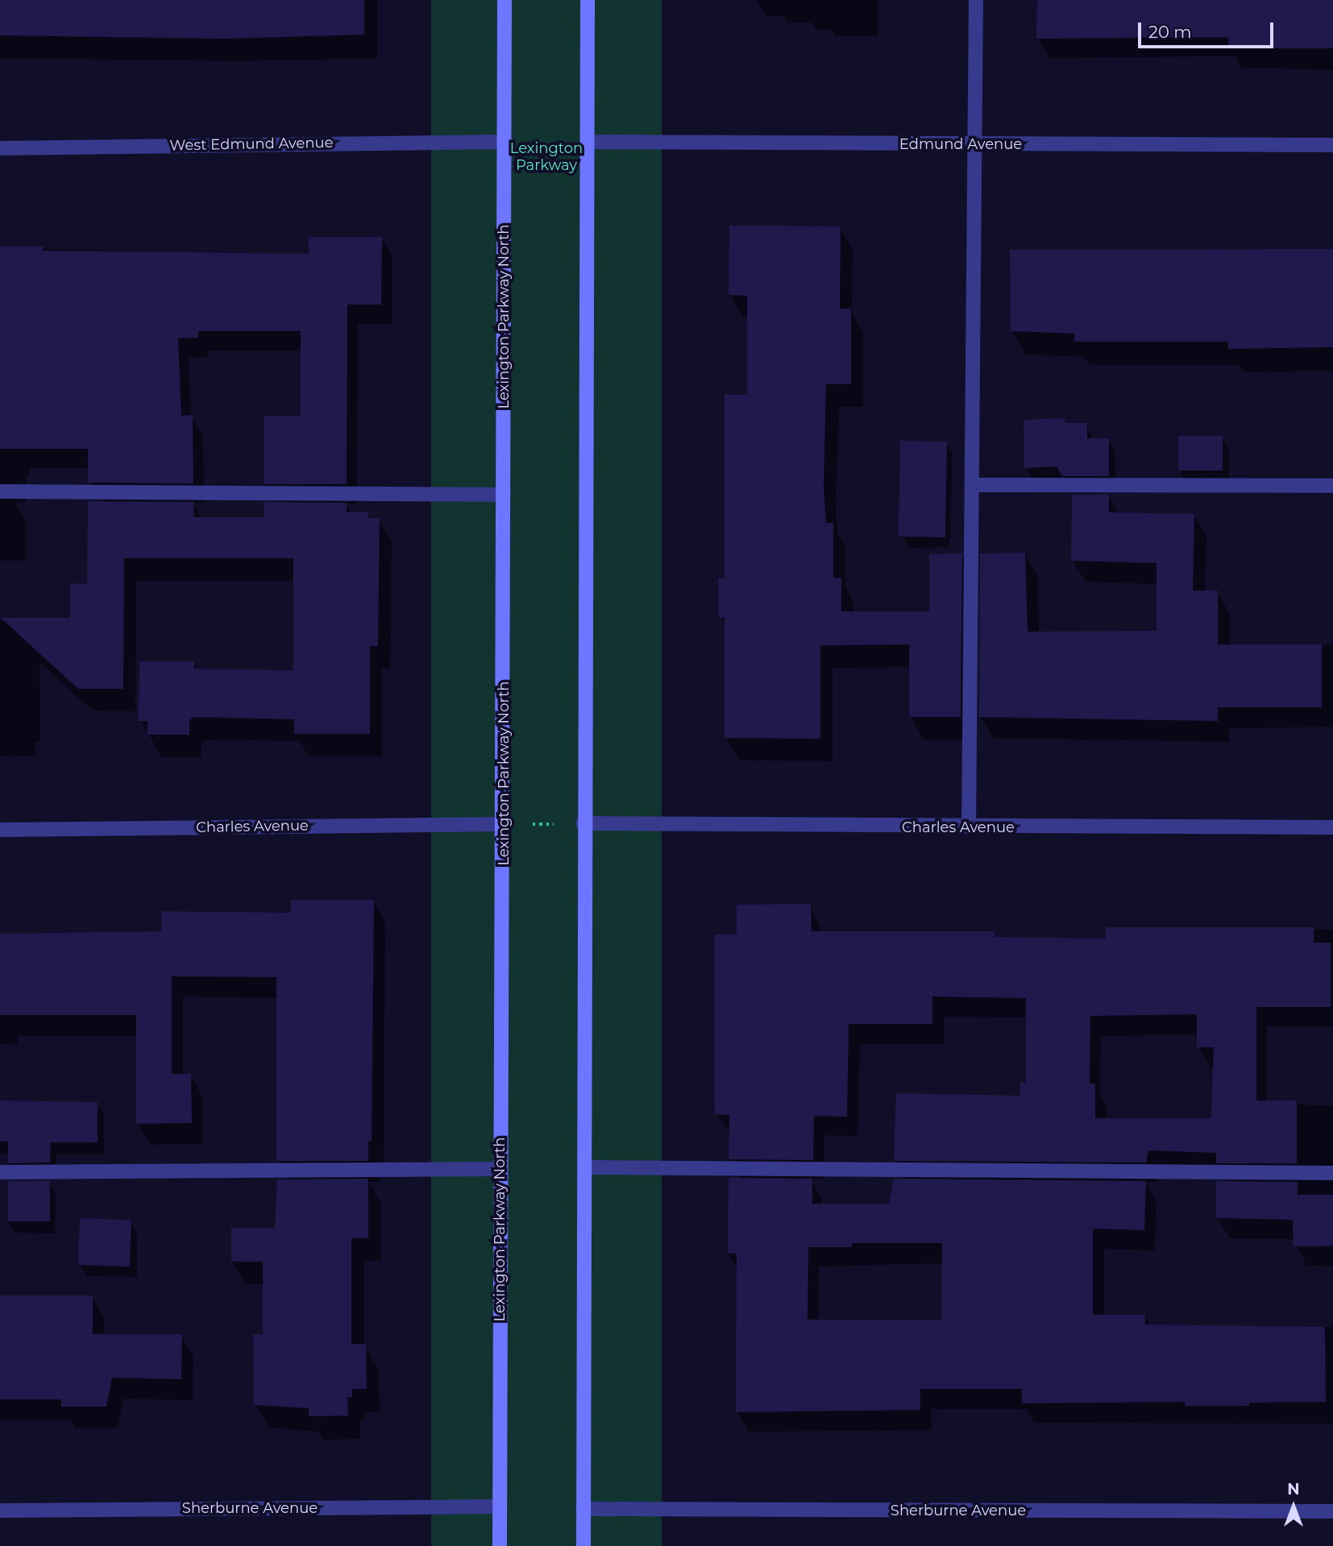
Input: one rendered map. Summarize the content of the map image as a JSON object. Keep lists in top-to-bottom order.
{
  "streets": {
    "main road": ["Lexington Parkway North"],
    "street": [
      "West Edmund Avenue",
      "Edmund Avenue",
      "Charles Avenue",
      "Sherburne Avenue"
    ]
  },
  "crossings": [
    ["West Edmund Avenue", "Lexington Parkway North"],
    ["Lexington Parkway North", "Charles Avenue"],
    ["Lexington Parkway North", "Sherburne Avenue"]
  ],
  "parks": ["Lexington Parkway"],
  "scale_bar": "20 m",
  "north": "top"
}
